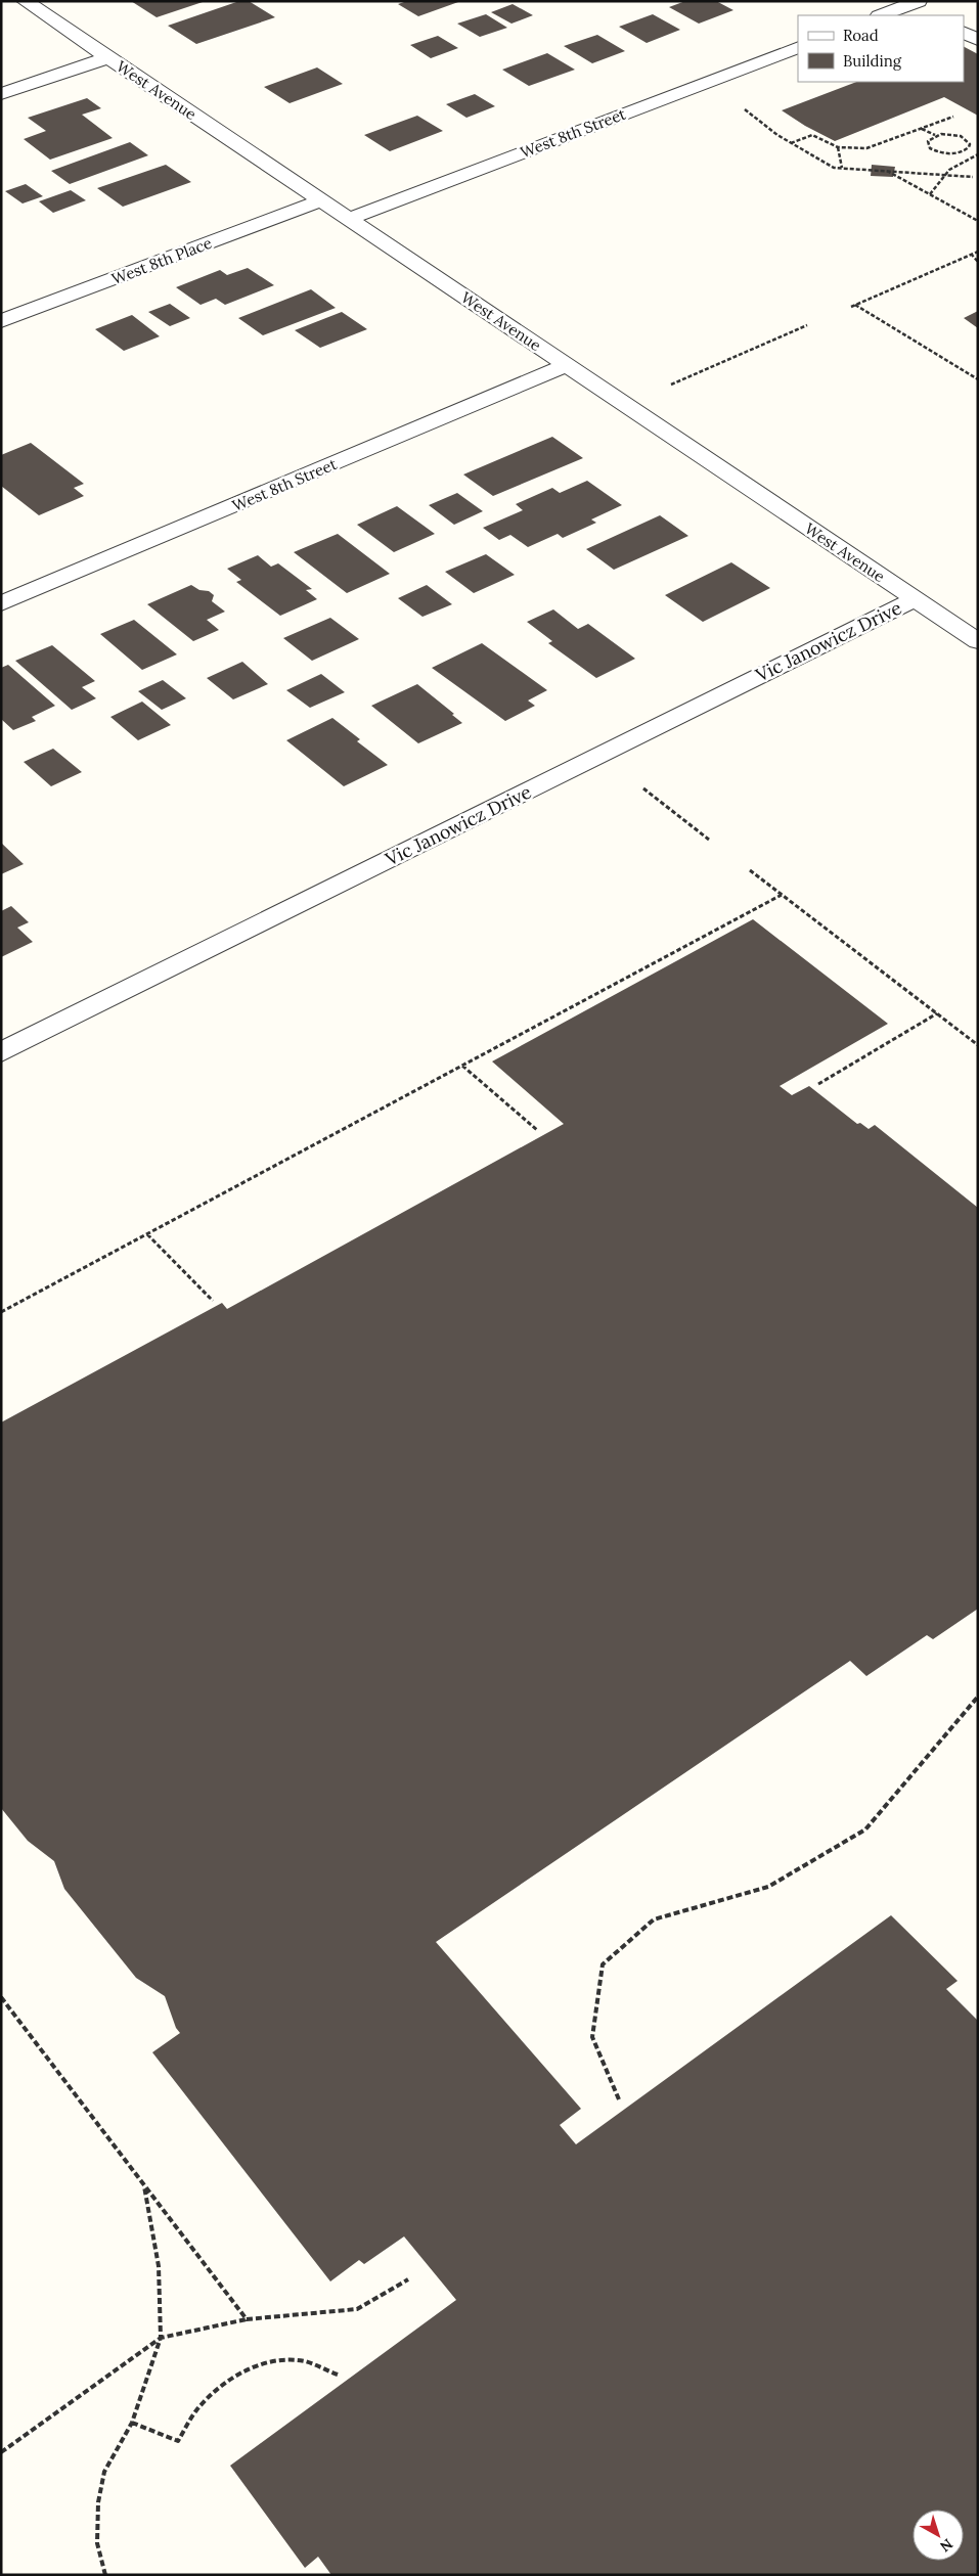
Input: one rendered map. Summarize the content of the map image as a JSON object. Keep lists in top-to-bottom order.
{
  "streets": {
    "street": [
      "West Avenue",
      "West 8th Street",
      "West 8th Place",
      "Vic Janowicz Drive"
    ]
  },
  "crossings": [
    ["West Avenue", "West 8th Street"],
    ["West Avenue", "West 8th Place"],
    ["West Avenue", "Vic Janowicz Drive"]
  ],
  "legend": ["Road", "Building"],
  "north": "bottom right"
}
